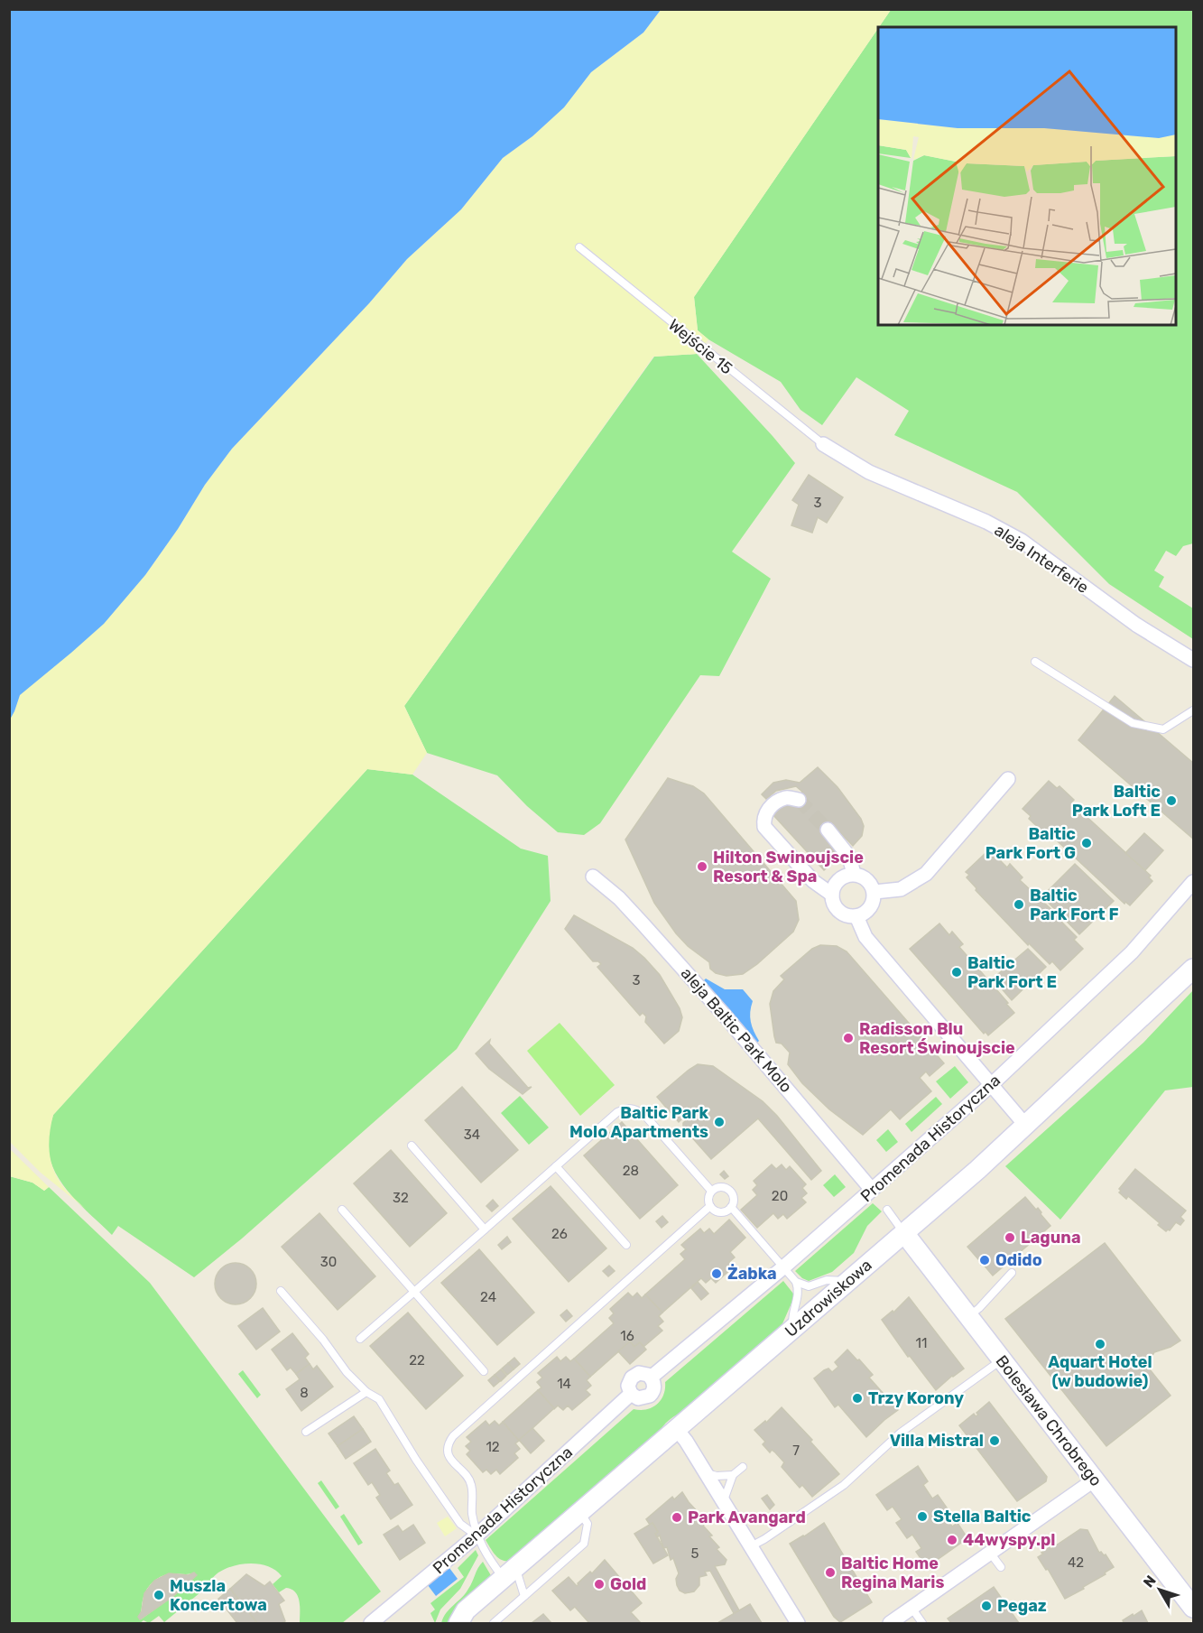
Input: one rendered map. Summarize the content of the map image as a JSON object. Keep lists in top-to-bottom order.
{
  "streets": {
    "street": [
      "aleja Interferie",
      "aleja Baltic Park Molo",
      "Promenada Historyczna",
      "Uzdrowiskowa",
      "Bolesława Chrobrego"
    ],
    "lane": ["Wejście 15"]
  },
  "crossings": [
    ["Wejście 15", "aleja Interferie"],
    ["aleja Baltic Park Molo", "Promenada Historyczna"],
    ["Uzdrowiskowa", "Bolesława Chrobrego"]
  ],
  "places": [
    "Baltic Park Loft E",
    "Baltic Park Fort G",
    "Hilton Swinoujscie Resort & Spa",
    "Baltic Park Fort F",
    "Baltic Park Fort E",
    "Radisson Blu Resort Świnoujscie",
    "Baltic Park Molo Apartments",
    "Laguna",
    "Odido",
    "Żabka",
    "Aquart Hotel (w budowie)",
    "Trzy Korony",
    "Villa Mistral",
    "Stella Baltic",
    "Park Avangard",
    "44wyspy.pl",
    "Baltic Home Regina Maris",
    "Gold",
    "Muszla Koncertowa",
    "Pegaz"
  ],
  "house_numbers": [
    "3",
    "3",
    "34",
    "28",
    "20",
    "32",
    "26",
    "30",
    "24",
    "16",
    "11",
    "22",
    "14",
    "8",
    "12",
    "7",
    "5",
    "42"
  ],
  "north": "top left"
}
